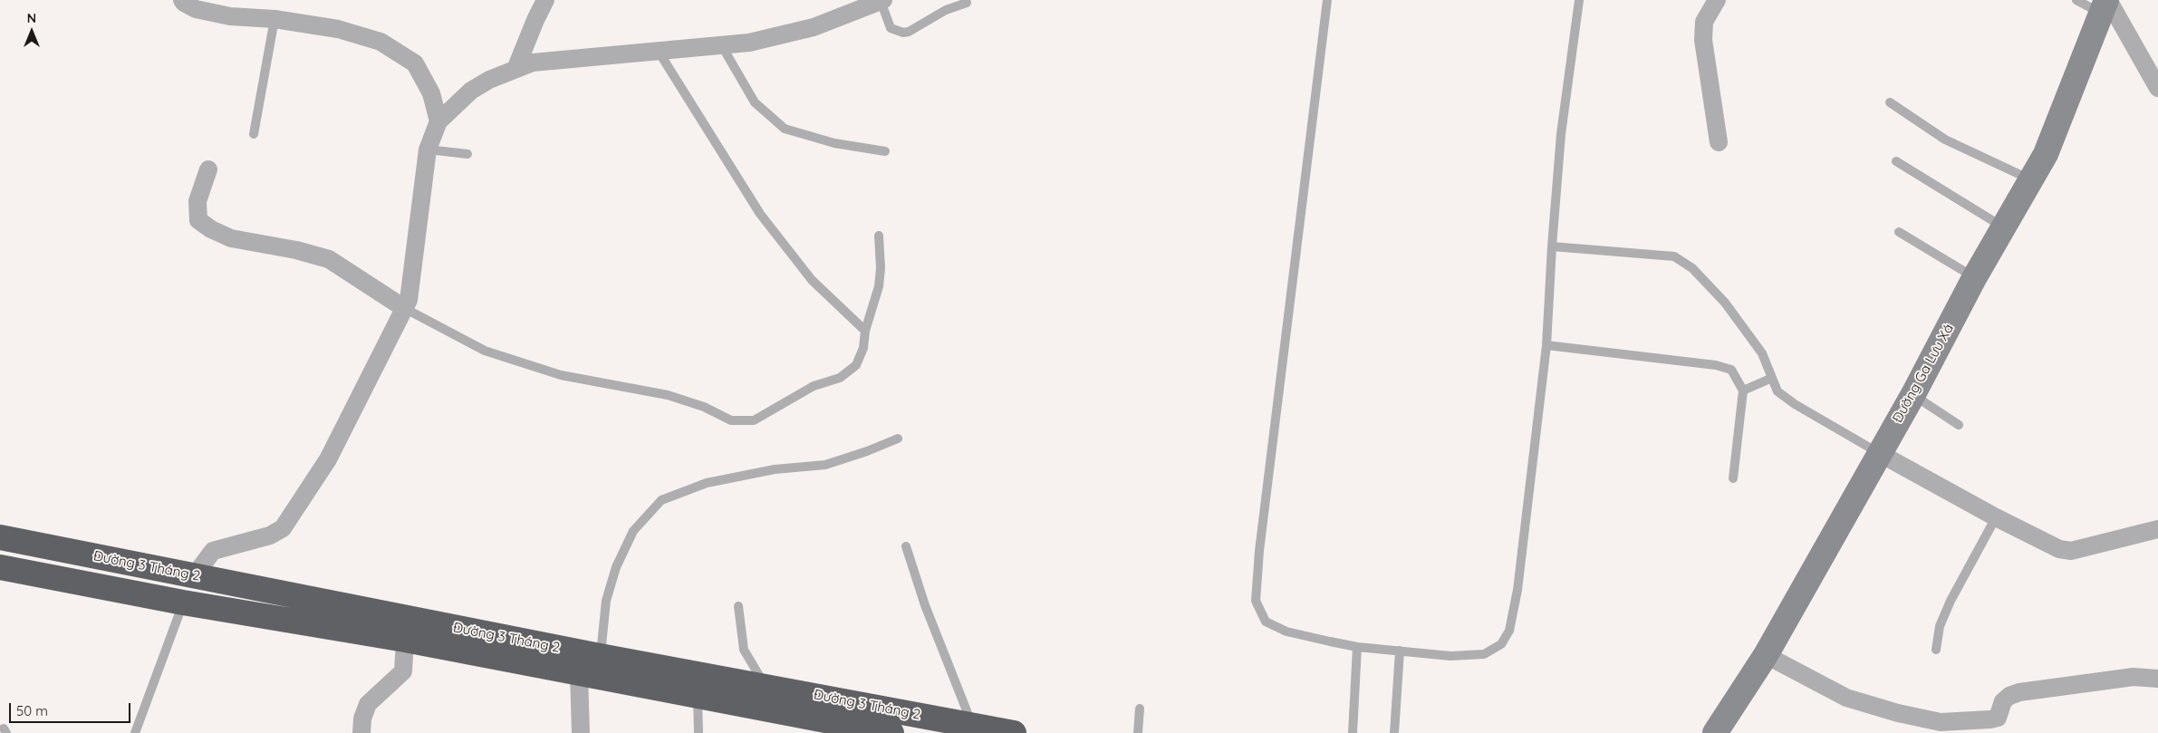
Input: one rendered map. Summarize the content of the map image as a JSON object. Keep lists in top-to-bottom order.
{
  "streets": {
    "highway": ["Đường 3 Tháng 2"],
    "street": ["Đường Ga Lưu Xá"]
  },
  "scale_bar": "50 m",
  "north": "top"
}
